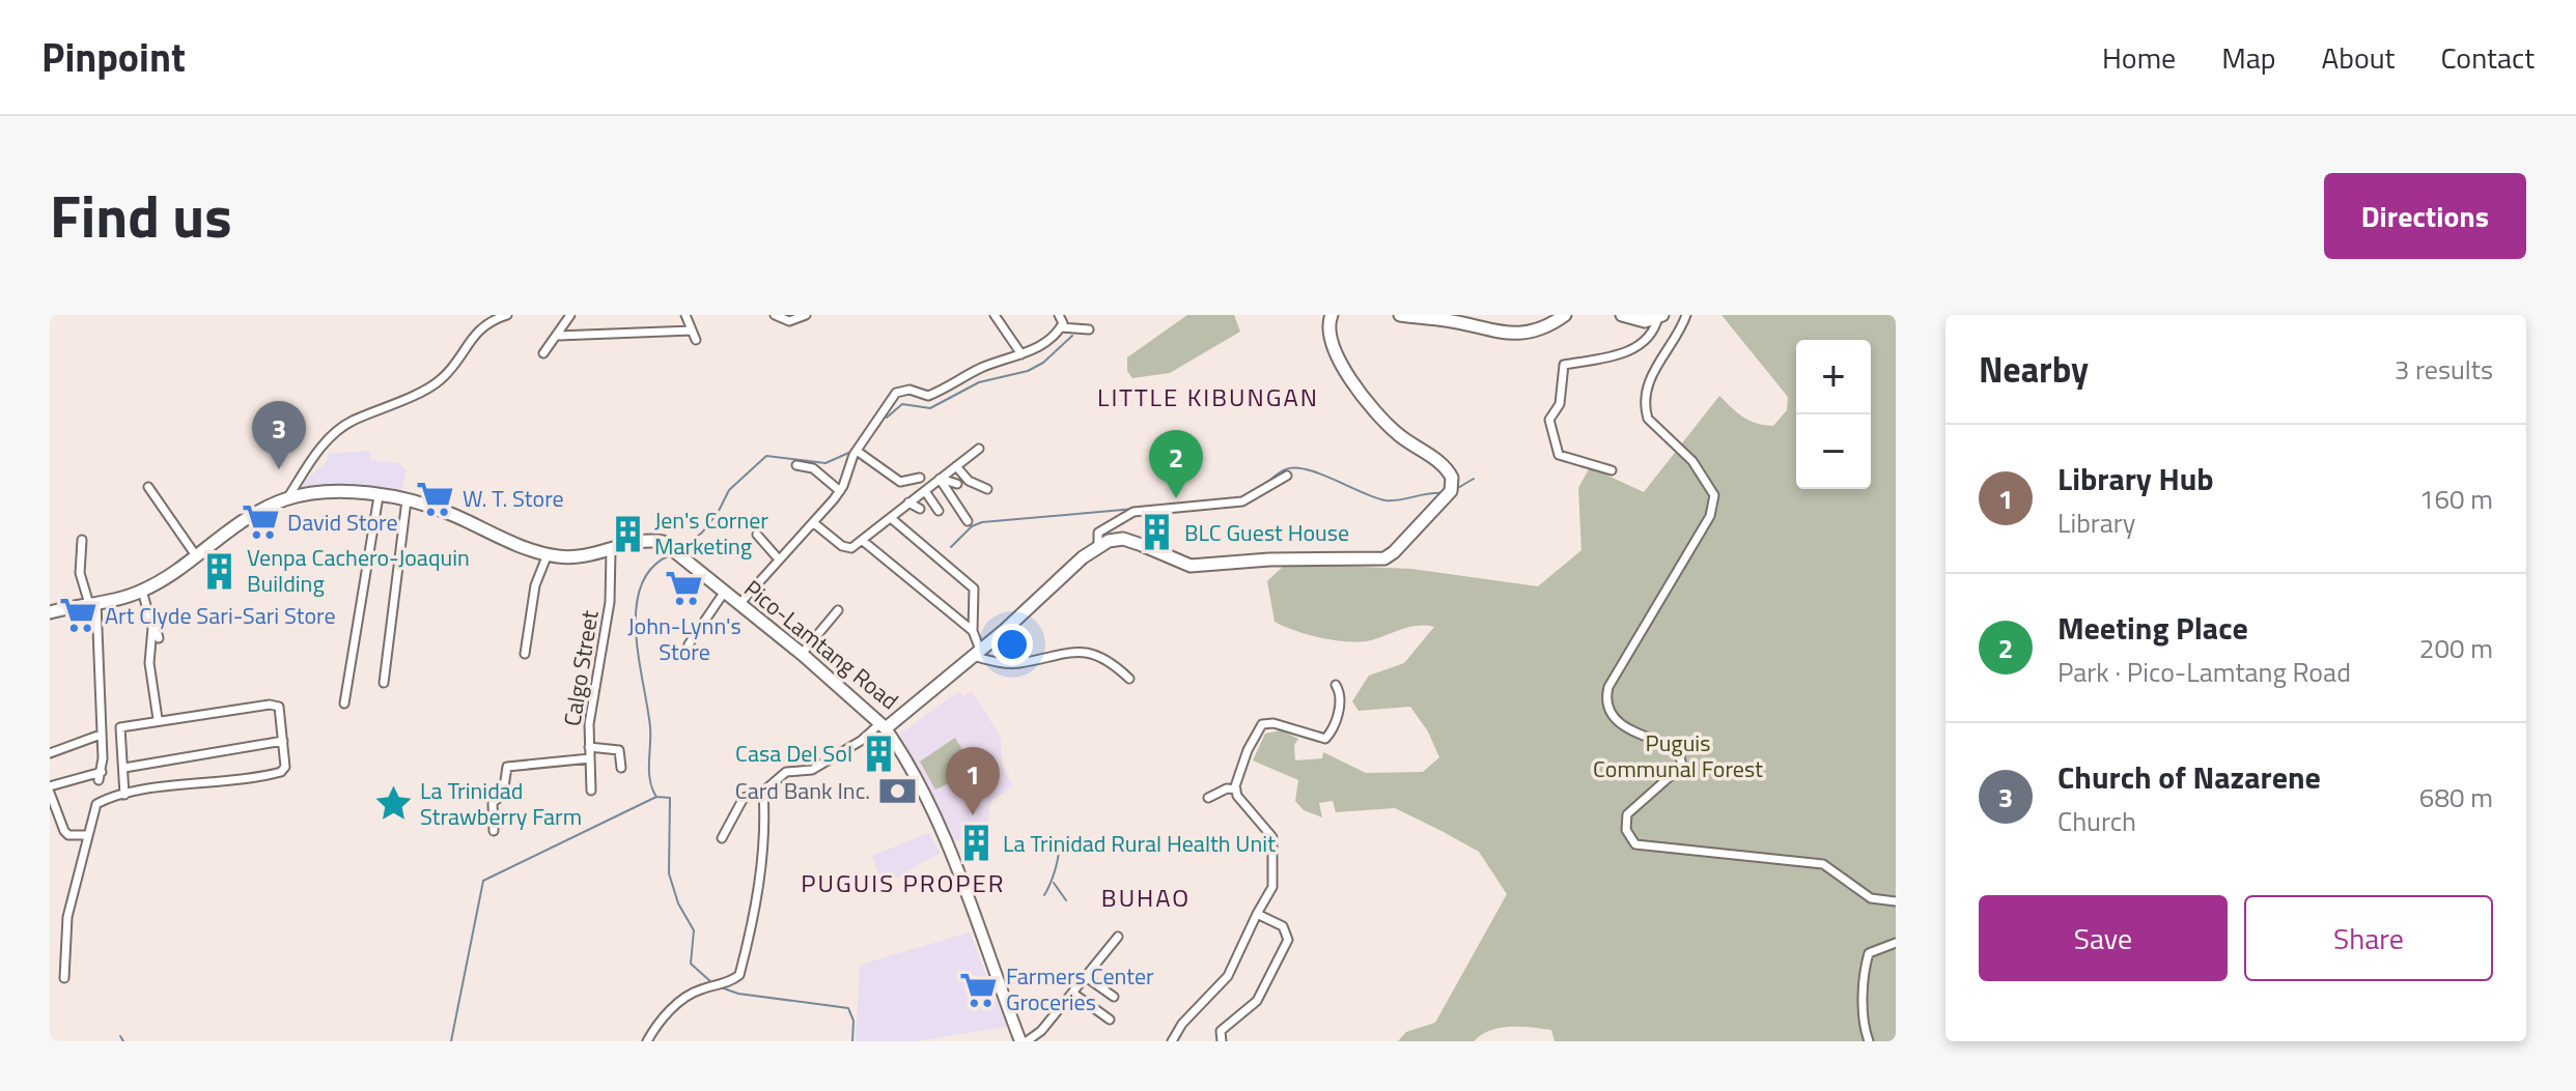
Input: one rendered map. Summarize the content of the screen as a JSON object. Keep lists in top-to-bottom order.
{
  "streets": {
    "main road": ["Pico-Lamtang Road"],
    "street": ["Calgo Street"]
  },
  "crossings": [
    ["Pico-Lamtang Road", "Calgo Street"]
  ],
  "districts": ["LITTLE KIBUNGAN", "PUGUIS PROPER", "BUHAO"],
  "parks": ["Puguis Communal Forest"],
  "places": {
    "supermarket": [
      "W. T. Store",
      "David Store",
      "John-Lynn's Store",
      "Art Clyde Sari-Sari Store",
      "Farmers Center Groceries"
    ],
    "building": [
      "BLC Guest House",
      "Jen's Corner Marketing",
      "Venpa Cachero-Joaquin Building",
      "Casa Del Sol",
      "La Trinidad Rural Health Unit"
    ],
    "bank": ["Card Bank Inc."],
    "place": ["La Trinidad Strawberry Farm"]
  },
  "page": {
    "header": "Pinpoint",
    "nav": [
      "Home",
      "Map",
      "About",
      "Contact"
    ],
    "title": "Find us",
    "buttons": [
      "Directions",
      ["Save", "Share"]
    ],
    "heading": ["Nearby", "3 results"],
    "map_buttons": ["+", "−"],
    "pins": ["3", "2", "1"],
    "list": [
      {
        "mark": "1",
        "name": "Library Hub",
        "note": "Library",
        "value": "160 m"
      },
      {
        "mark": "2",
        "name": "Meeting Place",
        "note": "Park · Pico-Lamtang Road",
        "value": "200 m"
      },
      {
        "mark": "3",
        "name": "Church of Nazarene",
        "note": "Church",
        "value": "680 m"
      }
    ]
  }
}
